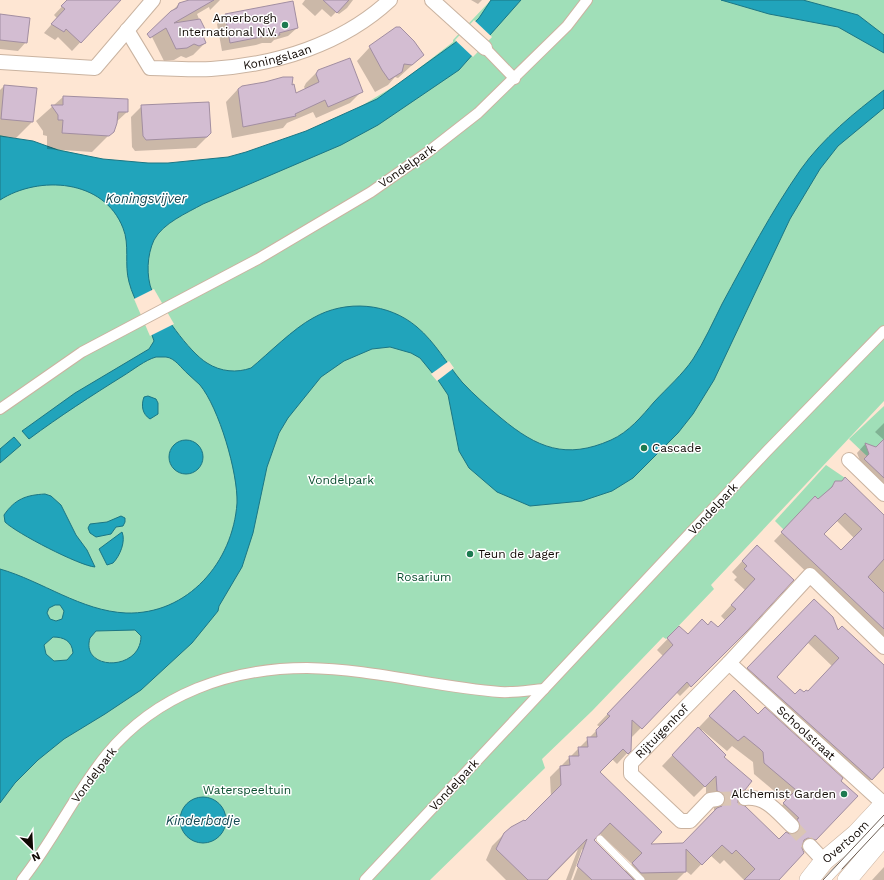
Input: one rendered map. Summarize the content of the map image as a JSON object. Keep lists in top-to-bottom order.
{
  "streets": {
    "main road": ["Overtoom"],
    "street": [
      "Koningslaan",
      "Vondelpark",
      "Rijtuigenhof",
      "Schoolstraat"
    ]
  },
  "crossings": [
    ["Rijtuigenhof", "Schoolstraat"],
    ["Schoolstraat", "Overtoom"]
  ],
  "water": ["Koningsvijver", "Kinderbadje"],
  "parks": ["Vondelpark", "Rosarium", "Waterspeeltuin"],
  "places": [
    "Amerborgh International N.V.",
    "Cascade",
    "Teun de Jager",
    "Alchemist Garden"
  ],
  "north": "bottom right"
}
